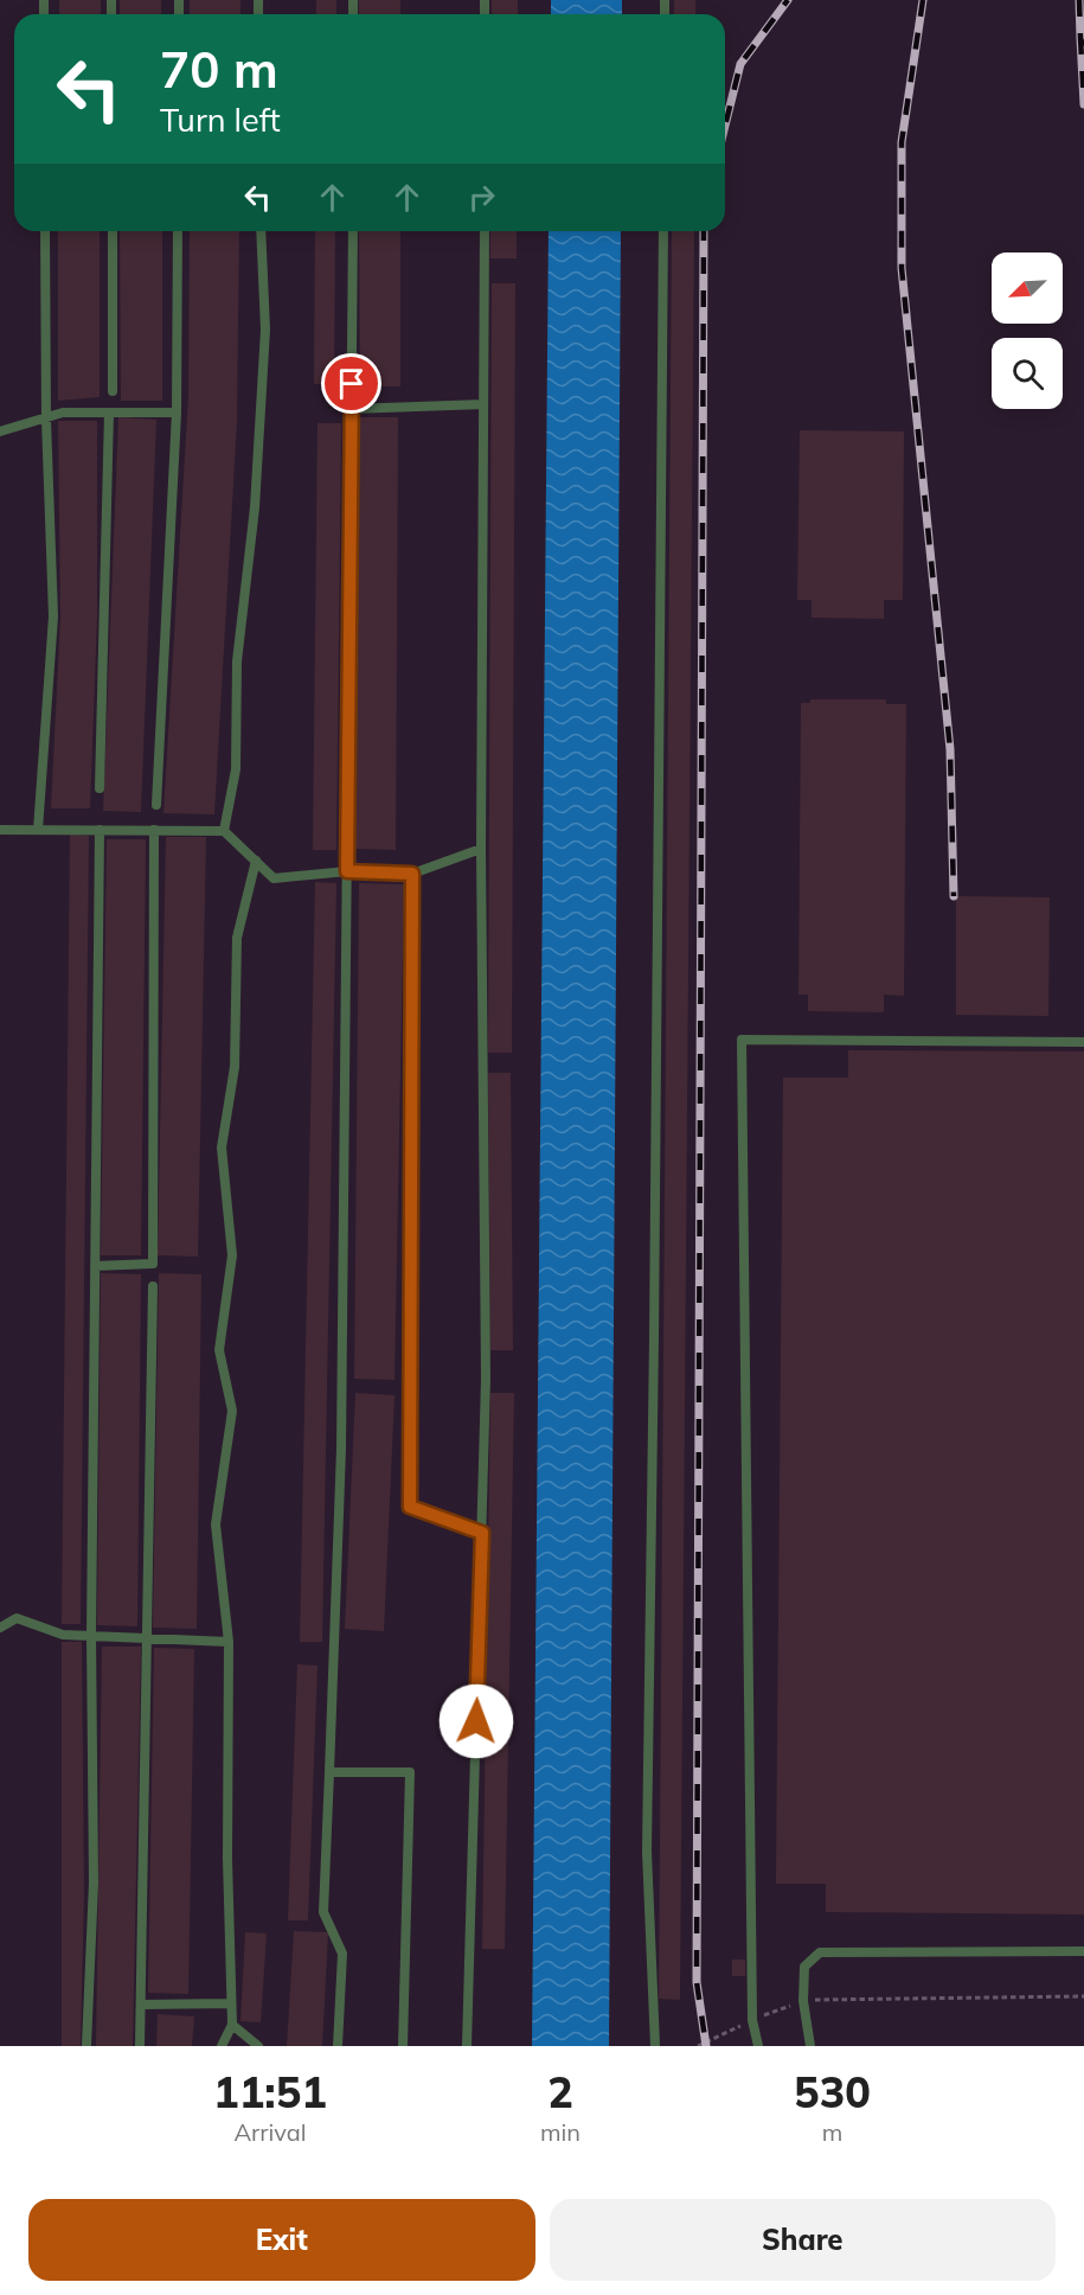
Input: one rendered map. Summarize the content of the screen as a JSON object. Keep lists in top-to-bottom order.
{
  "north": "bottom left",
  "page": {
    "turn": ["70 m", "Turn left"],
    "eta": [
      "11:51",
      "Arrival",
      "2",
      "min",
      "530",
      "m"
    ],
    "buttons": ["Exit", "Share"]
  }
}
